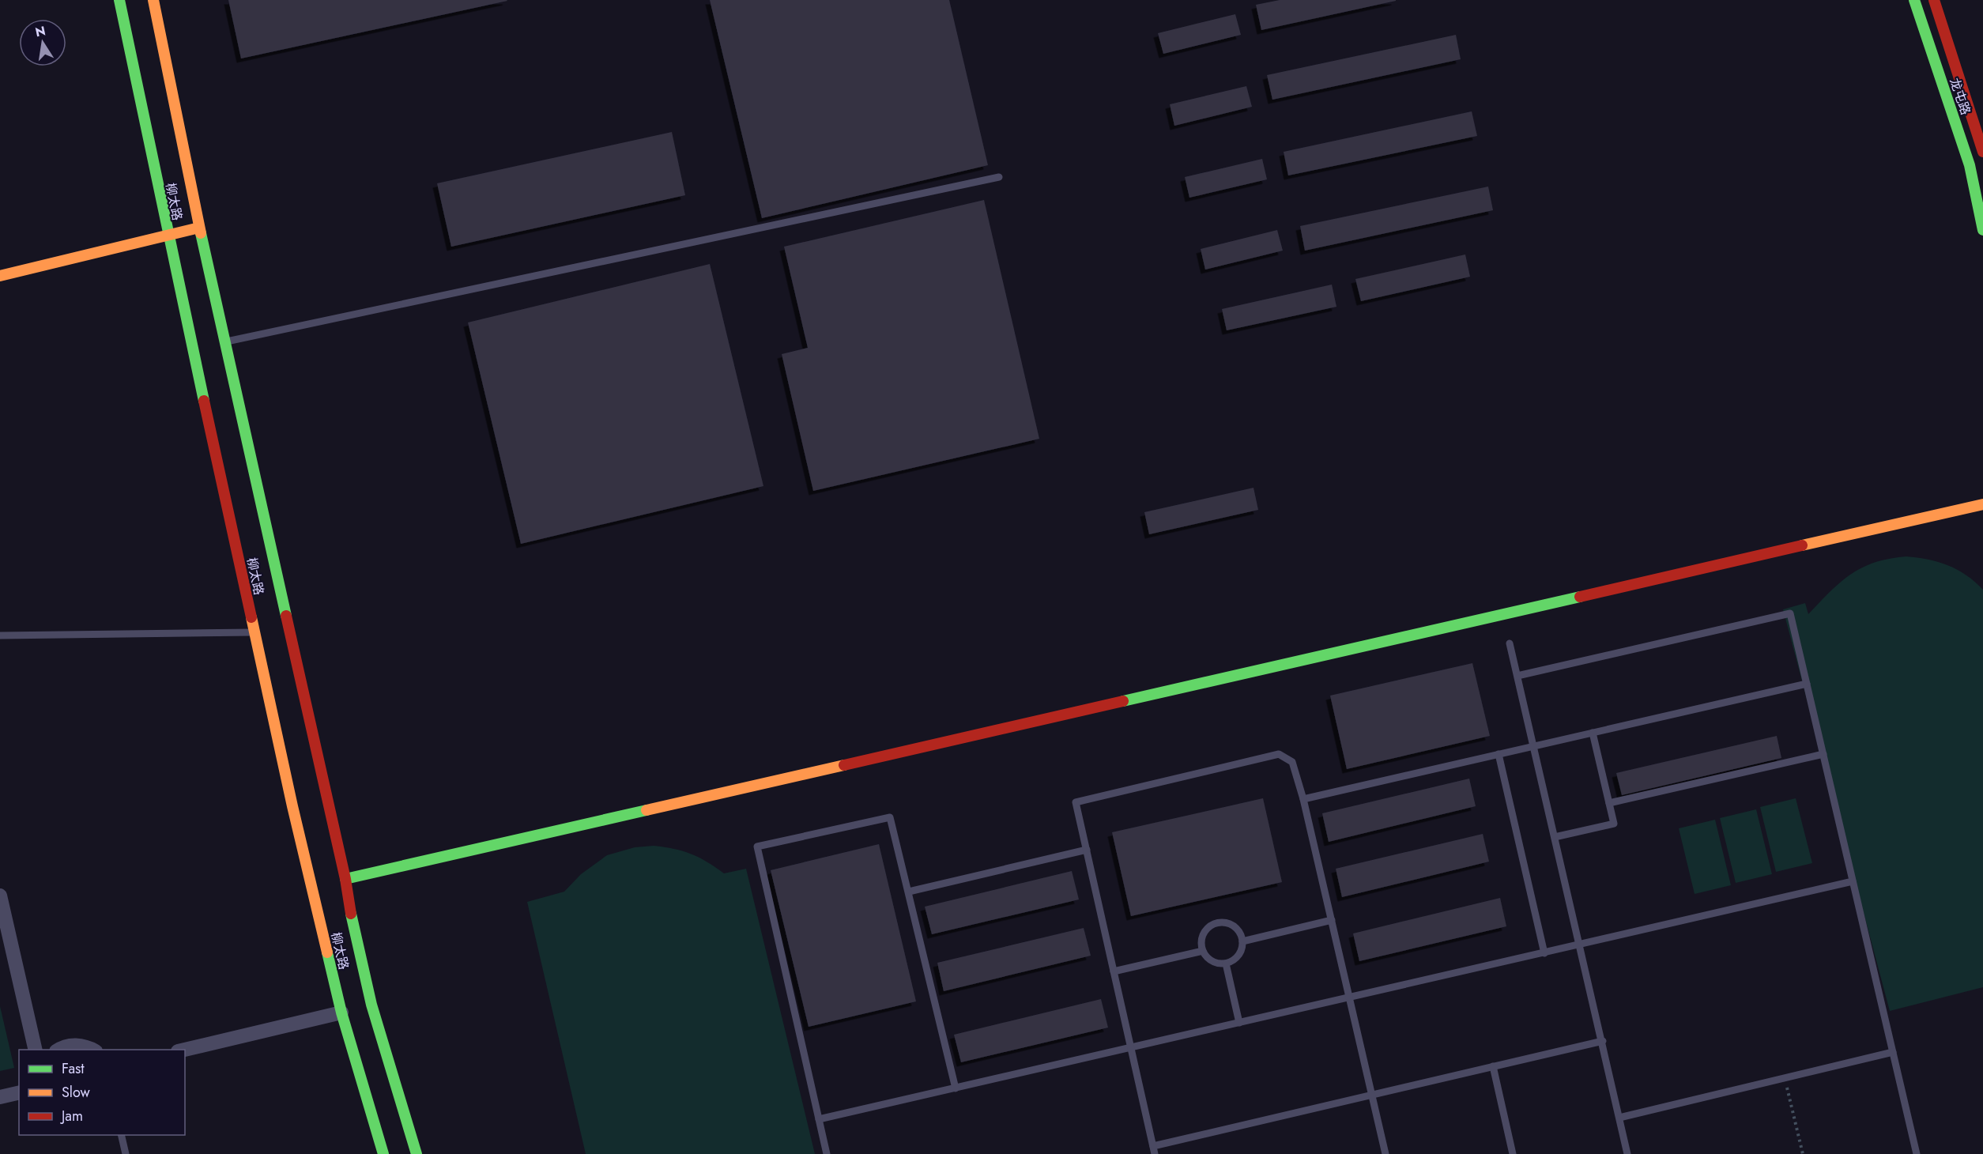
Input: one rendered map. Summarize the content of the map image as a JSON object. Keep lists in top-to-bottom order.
{
  "streets": {
    "main road": ["龙屯路", "柳太路"]
  },
  "legend": ["Fast", "Slow", "Jam"],
  "north": "top"
}
